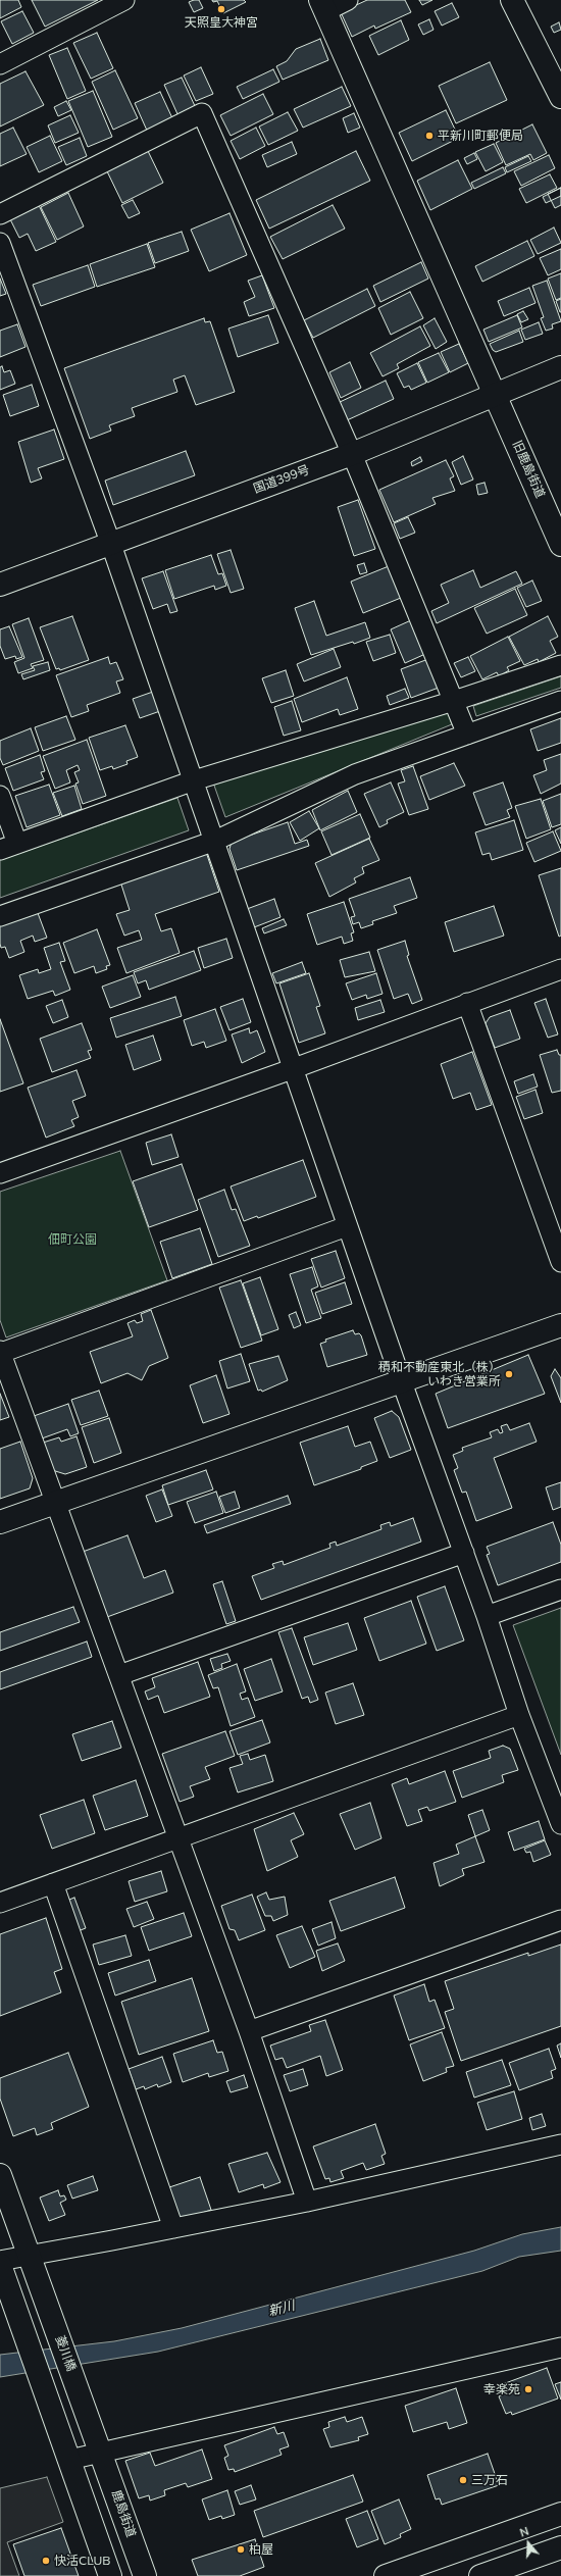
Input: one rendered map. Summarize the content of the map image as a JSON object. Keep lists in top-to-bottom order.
{
  "streets": {
    "main road": [
      "旧鹿島街道",
      "国道399号",
      "菱川橋",
      "鹿島街道"
    ]
  },
  "crossings": [
    ["旧鹿島街道", "国道399号"],
    ["菱川橋", "鹿島街道"]
  ],
  "water": ["新川"],
  "parks": ["佃町公園"],
  "places": [
    "天照皇大神宮",
    "平新川町郵便局",
    "積和不動産東北（株） いわき営業所",
    "幸楽苑",
    "三万石",
    "柏屋",
    "快活CLUB"
  ],
  "north": "top"
}
